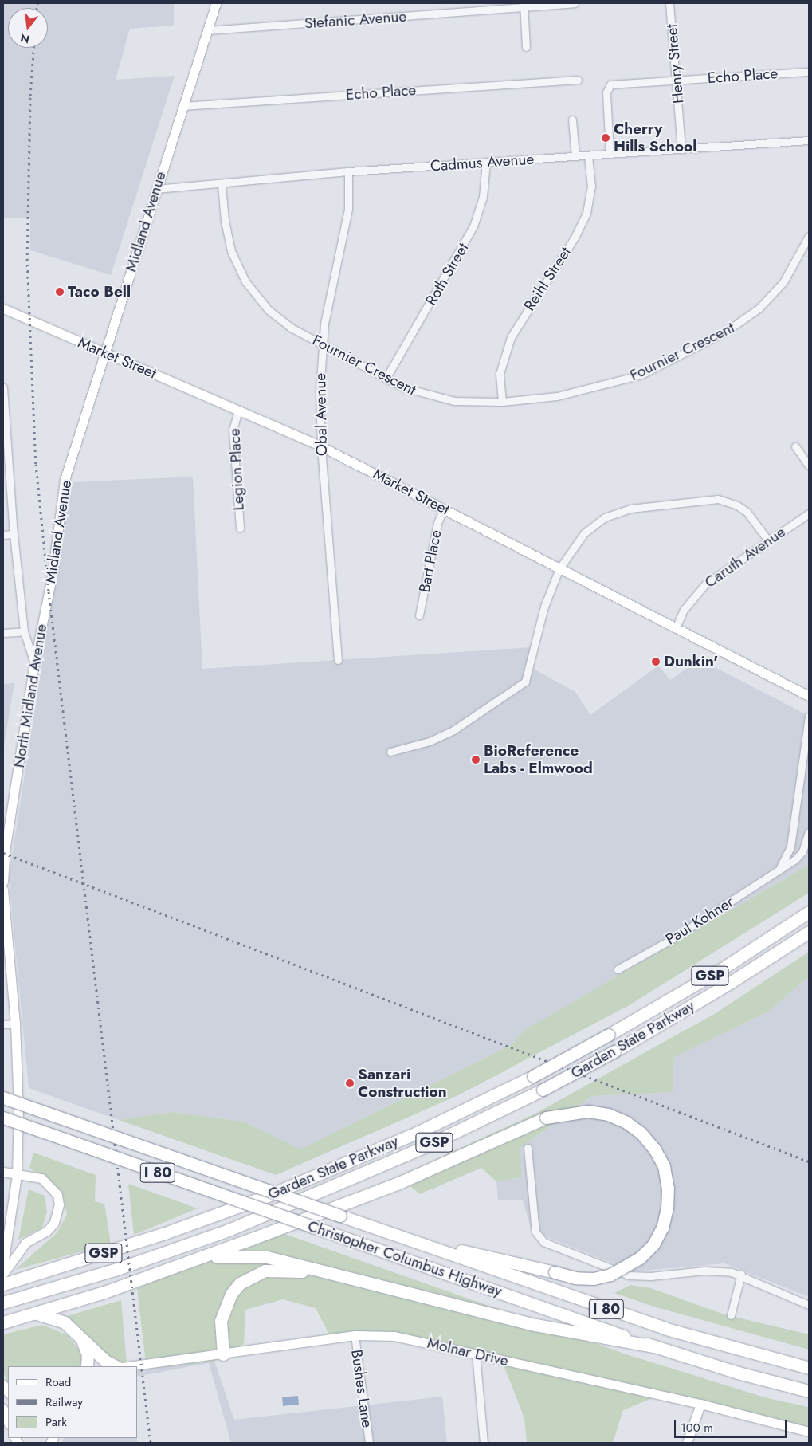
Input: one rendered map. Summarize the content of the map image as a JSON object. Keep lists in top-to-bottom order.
{
  "streets": {
    "highway": [
      "GSP",
      "Garden State Parkway",
      "I 80",
      "Christopher Columbus Highway"
    ],
    "street": [
      "Stefanic Avenue",
      "Henry Street",
      "Echo Place",
      "Cadmus Avenue",
      "Midland Avenue",
      "Roth Street",
      "Reihl Street",
      "Fournier Crescent",
      "Market Street",
      "Obal Avenue",
      "Legion Place",
      "Caruth Avenue",
      "Bart Place",
      "North Midland Avenue",
      "Paul Kohner",
      "Molnar Drive",
      "Bushes Lane"
    ]
  },
  "crossings": [
    ["Stefanic Avenue", "Midland Avenue"],
    ["Henry Street", "Echo Place"],
    ["Henry Street", "Cadmus Avenue"],
    ["Echo Place", "Cadmus Avenue"],
    ["Echo Place", "Midland Avenue"],
    ["Cadmus Avenue", "Midland Avenue"],
    ["Cadmus Avenue", "Roth Street"],
    ["Cadmus Avenue", "Reihl Street"],
    ["Cadmus Avenue", "Fournier Crescent"],
    ["Cadmus Avenue", "Obal Avenue"],
    ["Midland Avenue", "Market Street"],
    ["Midland Avenue", "North Midland Avenue"],
    ["Roth Street", "Fournier Crescent"],
    ["Reihl Street", "Fournier Crescent"],
    ["Fournier Crescent", "Obal Avenue"],
    ["Market Street", "Obal Avenue"],
    ["Market Street", "Legion Place"],
    ["Market Street", "Caruth Avenue"],
    ["Market Street", "Bart Place"],
    ["Molnar Drive", "Bushes Lane"]
  ],
  "places": [
    "Cherry Hills School",
    "Taco Bell",
    "Dunkin'",
    "BioReference Labs - Elmwood",
    "Sanzari Construction"
  ],
  "legend": ["Road", "Railway", "Park"],
  "scale_bar": "100 m",
  "north": "bottom"
}
